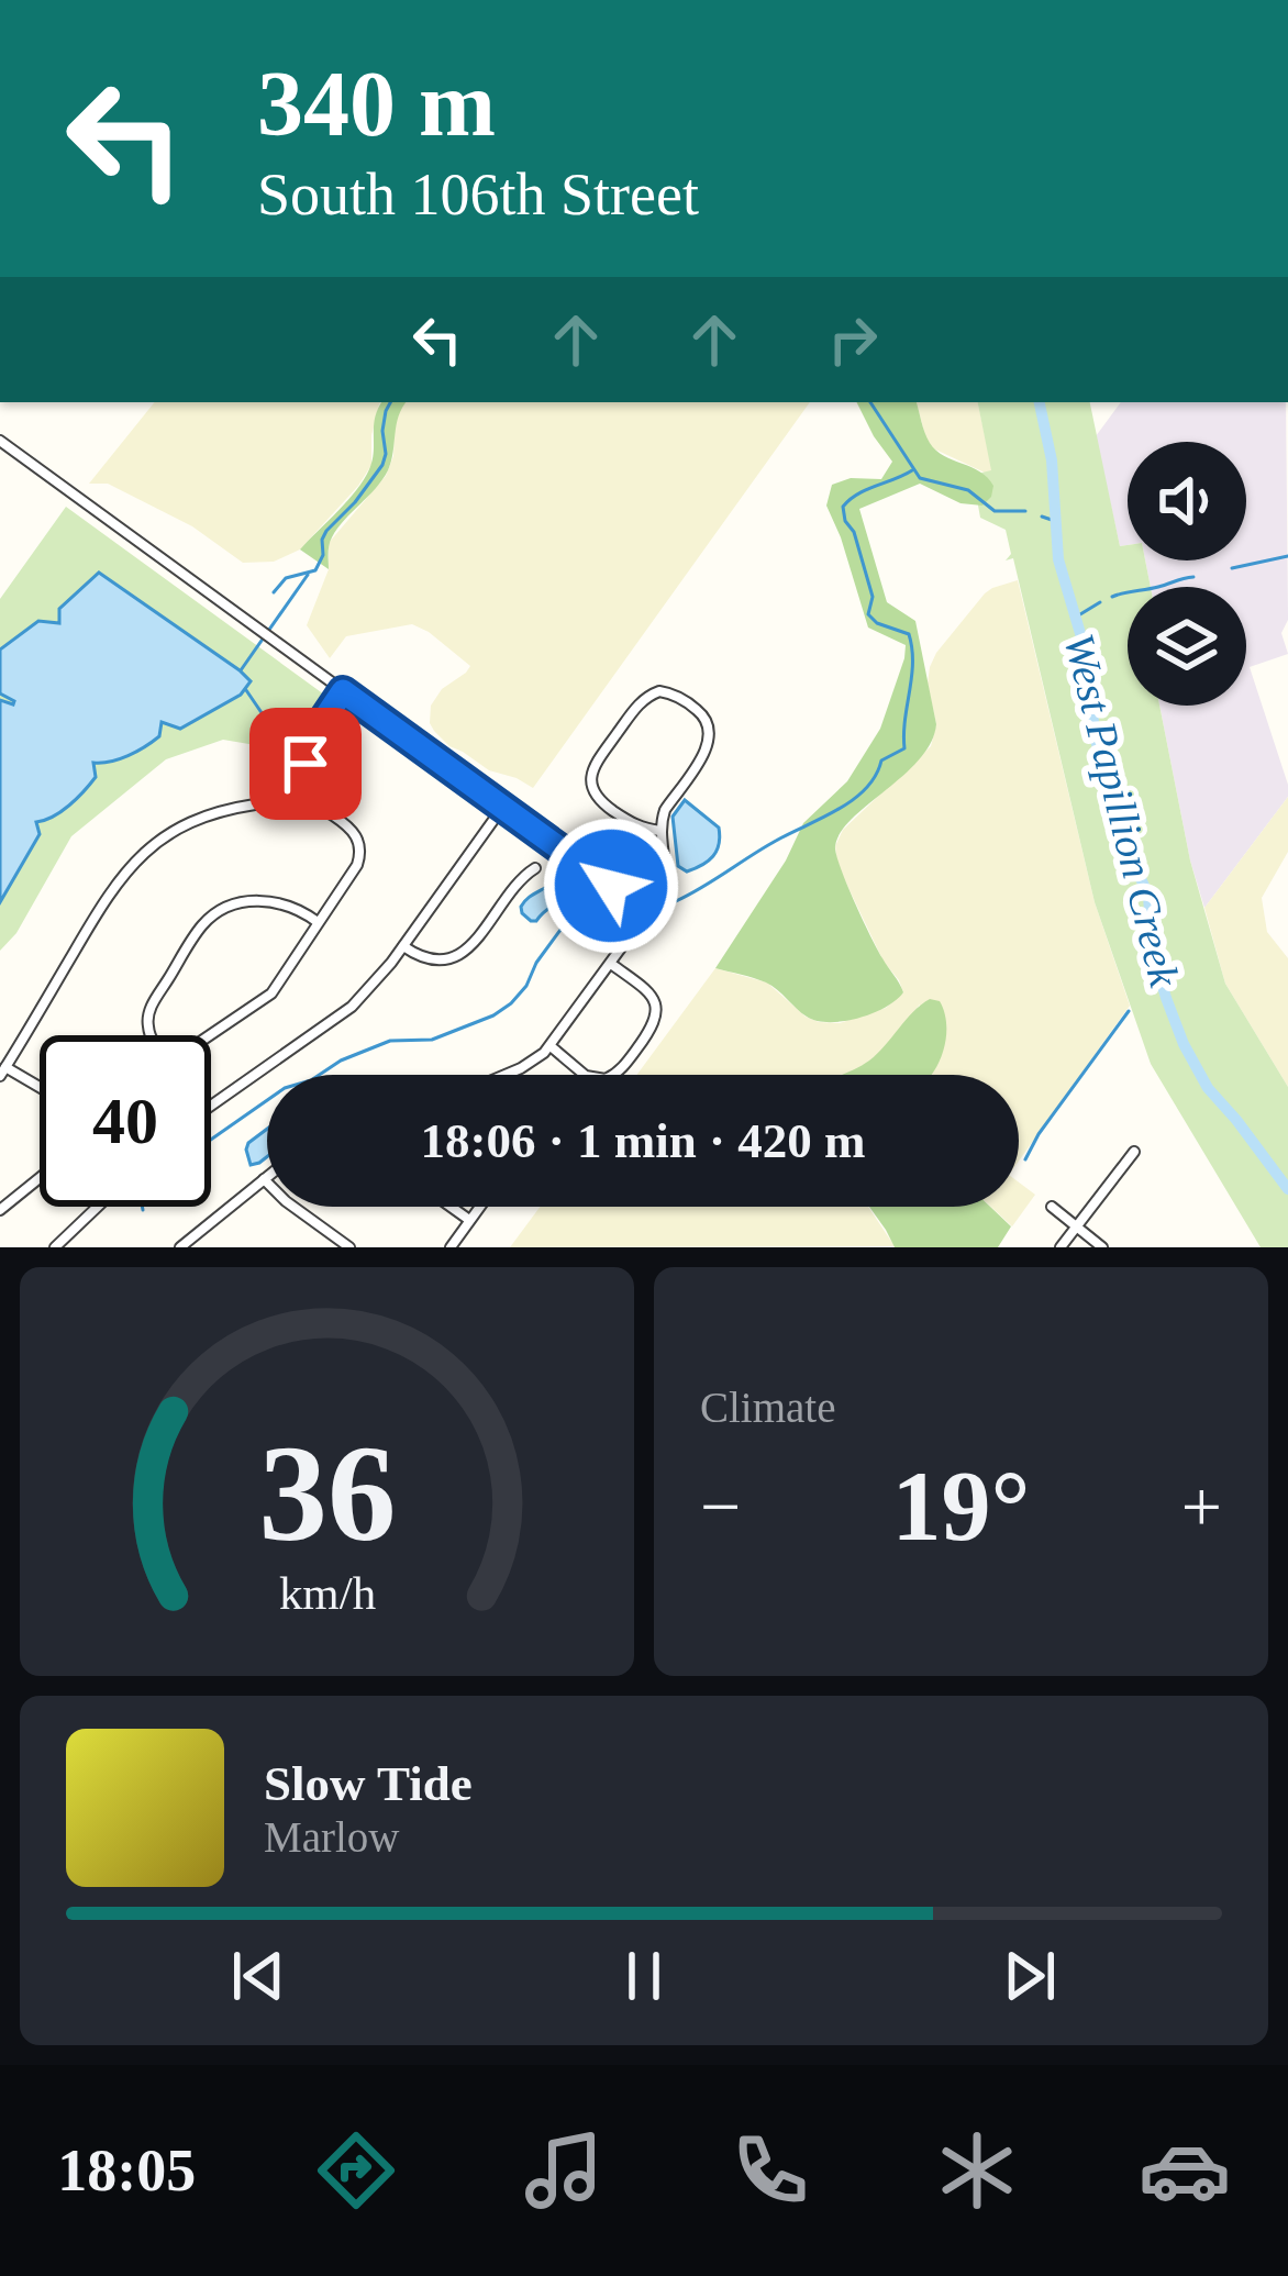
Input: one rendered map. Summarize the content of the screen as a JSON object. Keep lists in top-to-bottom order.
{
  "water": ["West Papillion Creek"],
  "page": {
    "turn": ["340 m", "South 106th Street"],
    "limit": "40",
    "trip": "18:06 · 1 min · 420 m",
    "tile": "Climate",
    "heat": ["−", "19°", "+"],
    "song": ["Slow Tide", "Marlow"],
    "tabs": "18:05",
    "gauge": ["36", "km/h"]
  }
}
